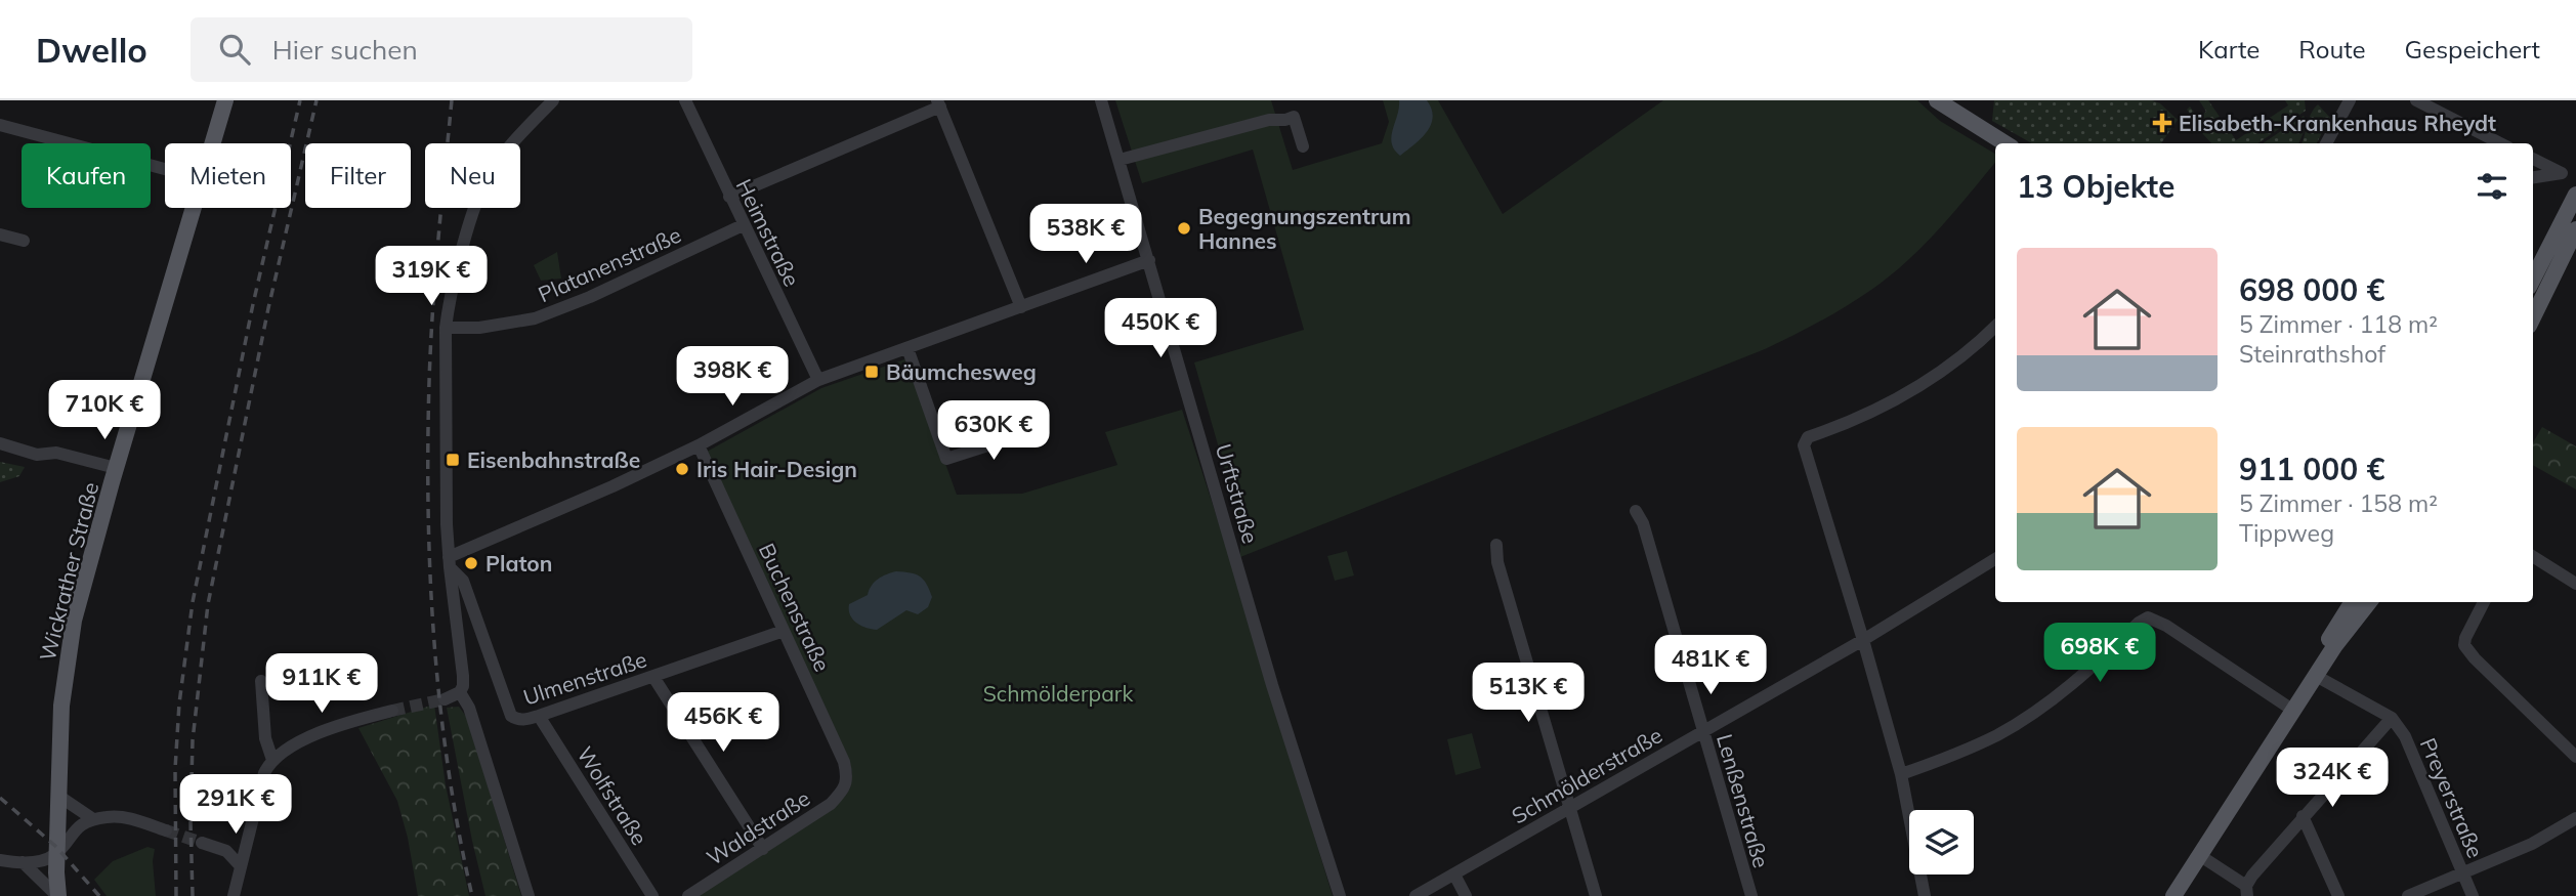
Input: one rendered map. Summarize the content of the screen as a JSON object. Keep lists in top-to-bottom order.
{
  "streets": {
    "main road": ["Wickrather Straße"],
    "street": [
      "Heimstraße",
      "Platanenstraße",
      "Urftstraße",
      "Buchenstraße",
      "Ulmenstraße",
      "Schmölderstraße",
      "Wolfstraße",
      "Preyerstraße",
      "Lenßenstraße",
      "Waldstraße"
    ]
  },
  "crossings": [
    ["Heimstraße", "Platanenstraße"],
    ["Buchenstraße", "Ulmenstraße"],
    ["Buchenstraße", "Waldstraße"],
    ["Ulmenstraße", "Wolfstraße"],
    ["Schmölderstraße", "Lenßenstraße"]
  ],
  "parks": ["Schmölderpark"],
  "places": {
    "health": ["Elisabeth-Krankenhaus Rheydt"],
    "other": ["Begegnungszentrum Hannes", "Iris Hair-Design", "Platon"],
    "transit": ["Bäumchesweg", "Eisenbahnstraße"]
  },
  "page": {
    "header": "Dwello",
    "search": "Hier suchen",
    "nav": ["Karte", "Route", "Gespeichert"],
    "chip": [
      "Kaufen",
      "Mieten",
      "Filter",
      "Neu"
    ],
    "heading": "13 Objekte",
    "price": [
      "538K €",
      "319K €",
      "450K €",
      "398K €",
      "710K €",
      "630K €",
      "698K €",
      "481K €",
      "911K €",
      "513K €",
      "456K €",
      "324K €",
      "291K €"
    ],
    "list": [
      {
        "name": "698 000 €",
        "note": "5 Zimmer · 118 m² · Steinrathshof"
      },
      {
        "name": "911 000 €",
        "note": "5 Zimmer · 158 m² · Tippweg"
      }
    ]
  }
}
